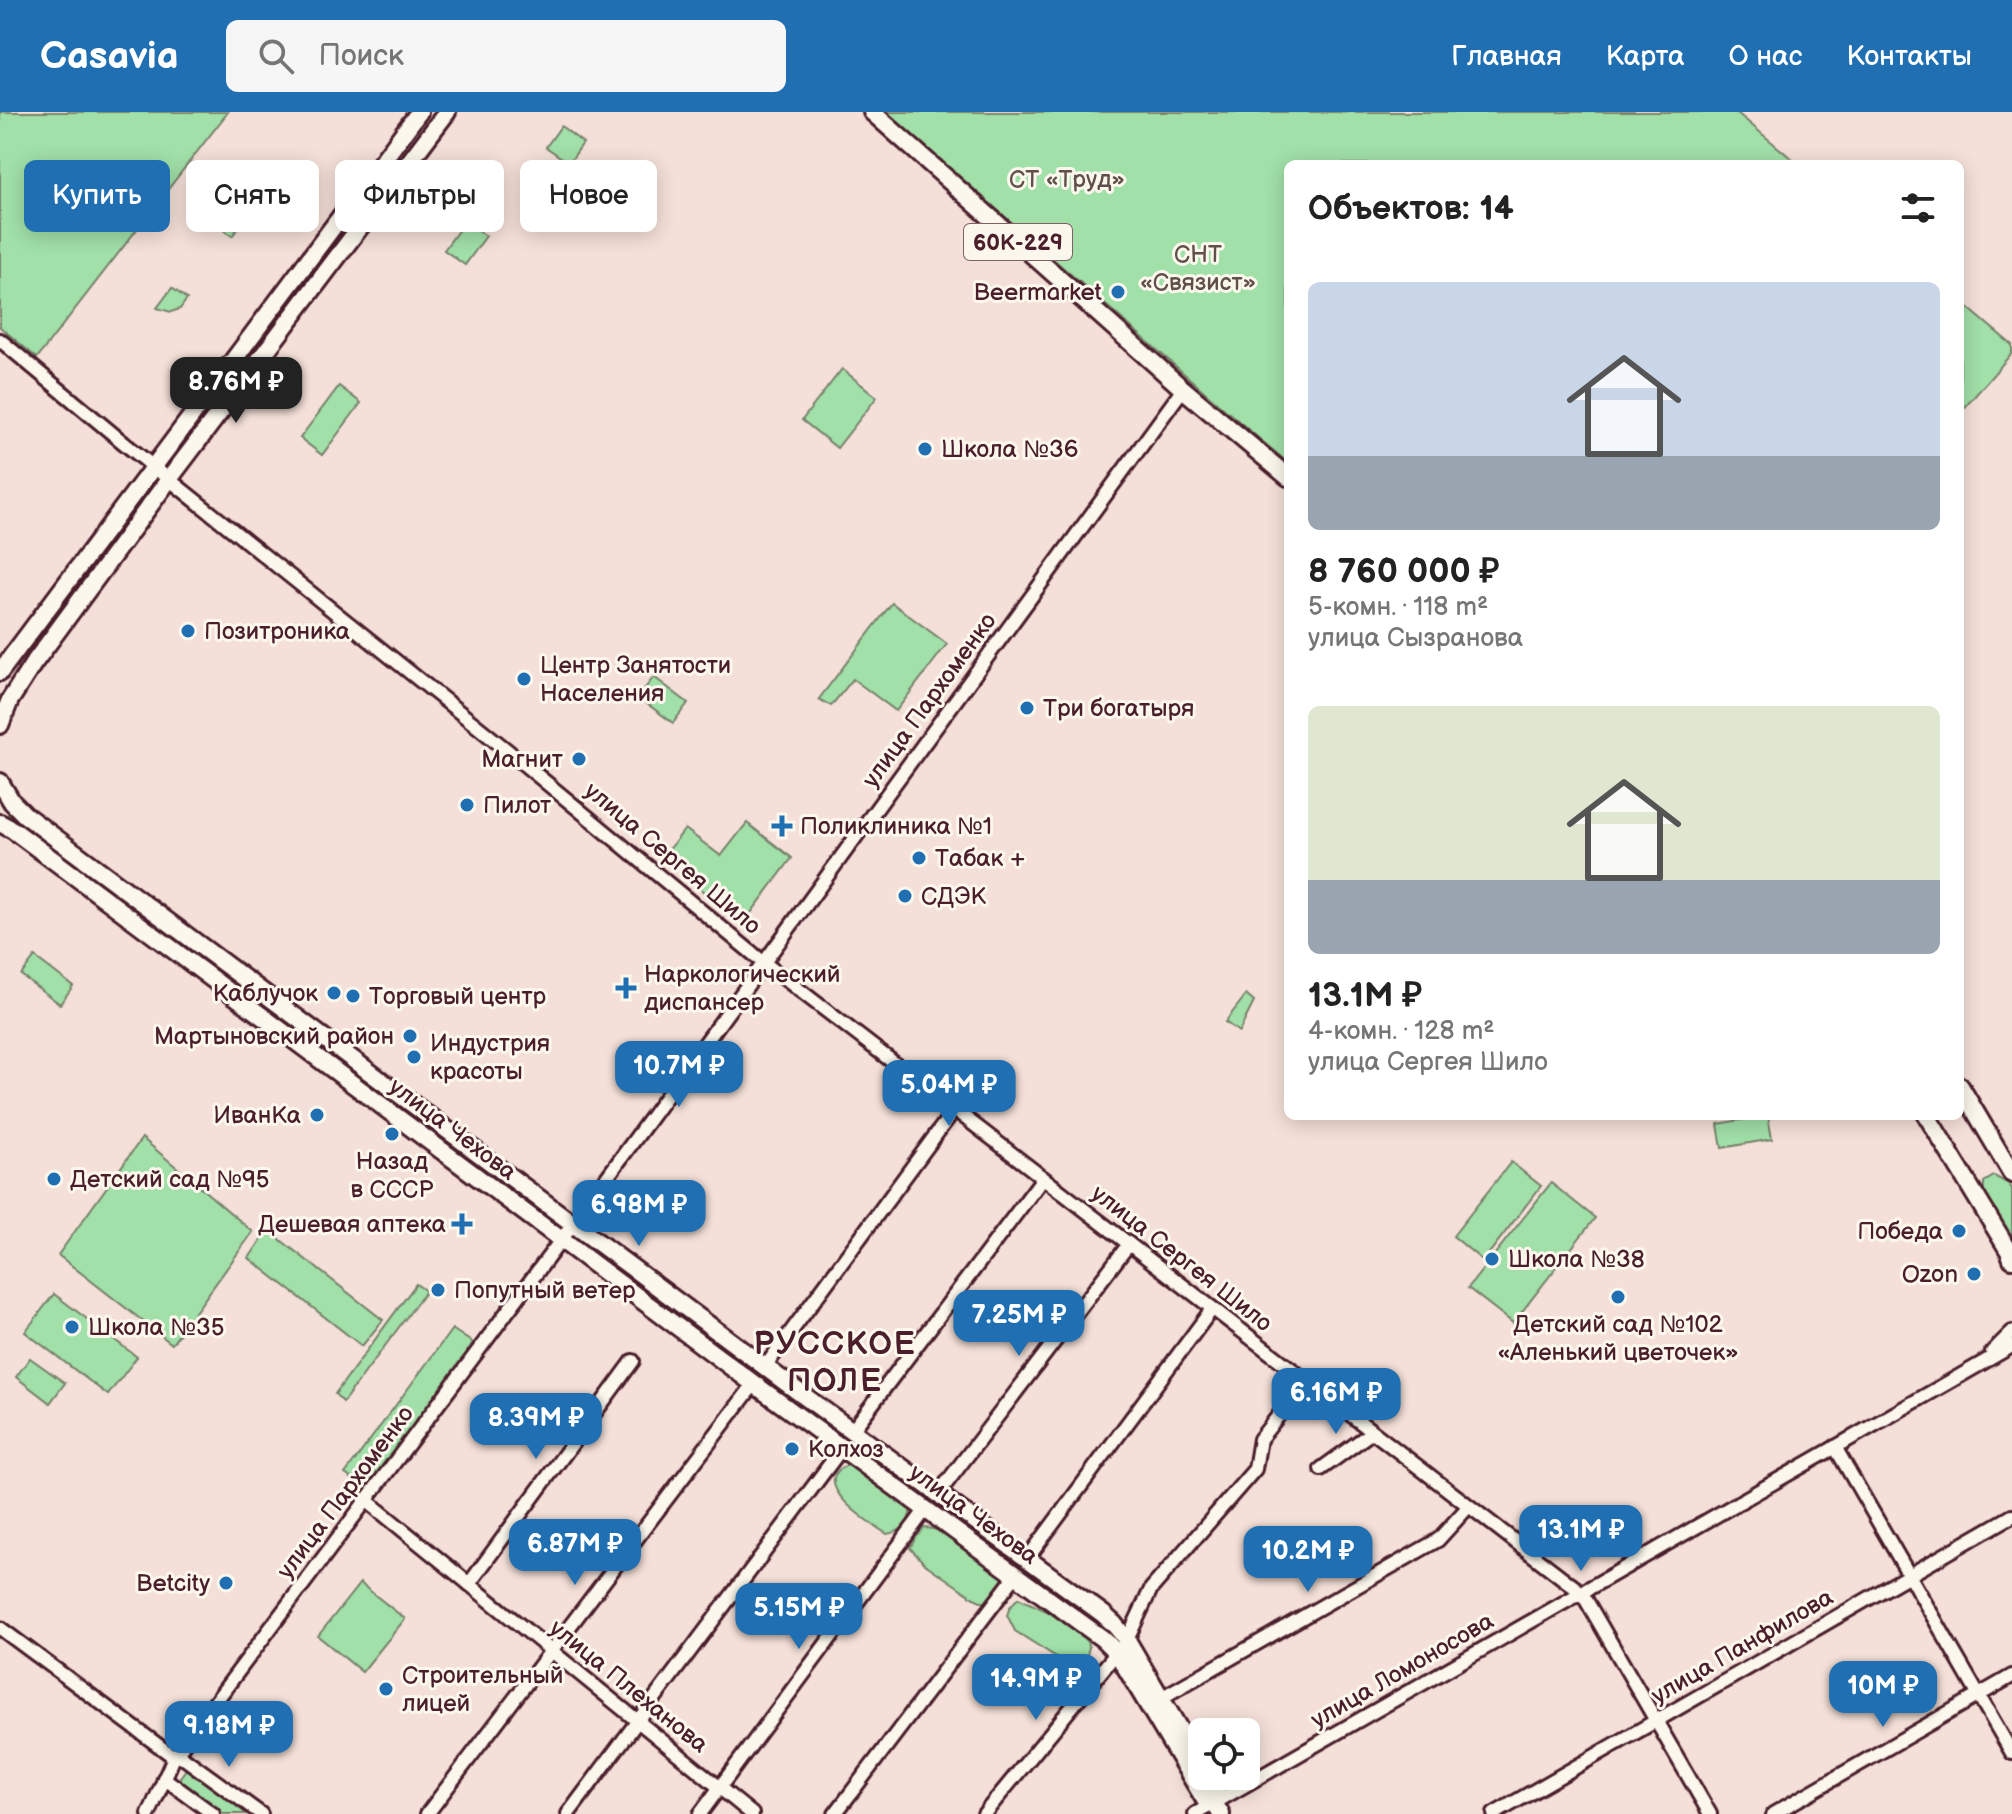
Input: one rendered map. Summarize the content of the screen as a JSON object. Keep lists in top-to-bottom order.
{
  "streets": {
    "main road": ["60К-229", "улица Чехова"],
    "street": [
      "улица Пархоменко",
      "улица Сергея Шило",
      "улица Панфилова",
      "улица Ломоносова",
      "улица Плеханова"
    ]
  },
  "crossings": [
    ["60К-229", "улица Пархоменко"],
    ["улица Пархоменко", "улица Сергея Шило"],
    ["улица Пархоменко", "улица Чехова"],
    ["улица Пархоменко", "улица Плеханова"],
    ["улица Сергея Шило", "улица Панфилова"],
    ["улица Сергея Шило", "улица Ломоносова"],
    ["улица Чехова", "улица Ломоносова"]
  ],
  "districts": ["РУССКОЕ ПОЛЕ"],
  "parks": ["СТ «Труд»", "СНТ «Связист»"],
  "places": {
    "other": [
      "Beermarket",
      "Школа №36",
      "Позитроника",
      "Центр Занятости Населения",
      "Три богатыря",
      "Магнит",
      "Пилот",
      "Табак +",
      "СДЭК",
      "Каблучок",
      "Торговый центр",
      "Мартыновский район",
      "Индустрия красоты",
      "ИванКа",
      "Назад в СССР",
      "Детский сад №95",
      "Победа",
      "Школа №38",
      "Ozon",
      "Попутный ветер",
      "Детский сад №102 «Аленький цветочек»",
      "Школа №35",
      "Колхоз",
      "Betcity",
      "Строительный лицей"
    ],
    "health": ["Поликлиника №1", "Наркологический диспансер", "Дешевая аптека"]
  },
  "page": {
    "header": "Casavia",
    "search": "Поиск",
    "nav": [
      "Главная",
      "Карта",
      "О нас",
      "Контакты"
    ],
    "chip": [
      "Купить",
      "Снять",
      "Фильтры",
      "Новое"
    ],
    "heading": "Объектов: 14",
    "list": [
      {
        "name": "8 760 000 ₽",
        "note": "5-комн. · 118 m² · улица Сызранова"
      },
      {
        "name": "13.1M ₽",
        "note": "4-комн. · 128 m² · улица Сергея Шило"
      }
    ],
    "price": [
      "8.76M ₽",
      "10.7M ₽",
      "5.04M ₽",
      "6.98M ₽",
      "7.25M ₽",
      "6.16M ₽",
      "8.39M ₽",
      "13.1M ₽",
      "6.87M ₽",
      "10.2M ₽",
      "5.15M ₽",
      "14.9M ₽",
      "10M ₽",
      "9.18M ₽"
    ]
  }
}
